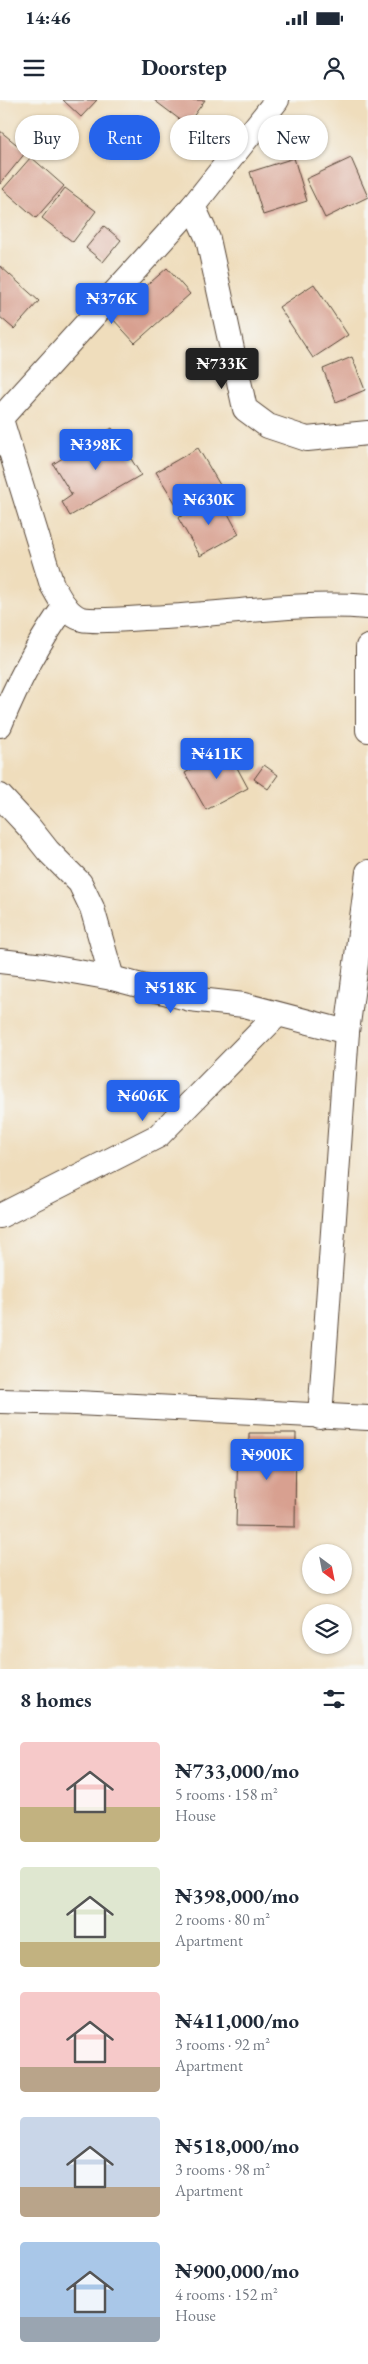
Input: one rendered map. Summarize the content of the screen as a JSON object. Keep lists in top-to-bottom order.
{
  "north": "bottom right",
  "page": {
    "status": "14:46",
    "header": "Doorstep",
    "chip": [
      "Buy",
      "Rent",
      "Filters",
      "New"
    ],
    "price": [
      "₦376K",
      "₦733K",
      "₦398K",
      "₦630K",
      "₦411K",
      "₦518K",
      "₦606K",
      "₦900K"
    ],
    "heading": "8 homes",
    "list": [
      {
        "name": "₦733,000/mo",
        "note": "5 rooms · 158 m² · House"
      },
      {
        "name": "₦398,000/mo",
        "note": "2 rooms · 80 m² · Apartment"
      },
      {
        "name": "₦411,000/mo",
        "note": "3 rooms · 92 m² · Apartment"
      },
      {
        "name": "₦518,000/mo",
        "note": "3 rooms · 98 m² · Apartment"
      },
      {
        "name": "₦900,000/mo",
        "note": "4 rooms · 152 m² · House"
      }
    ]
  }
}
